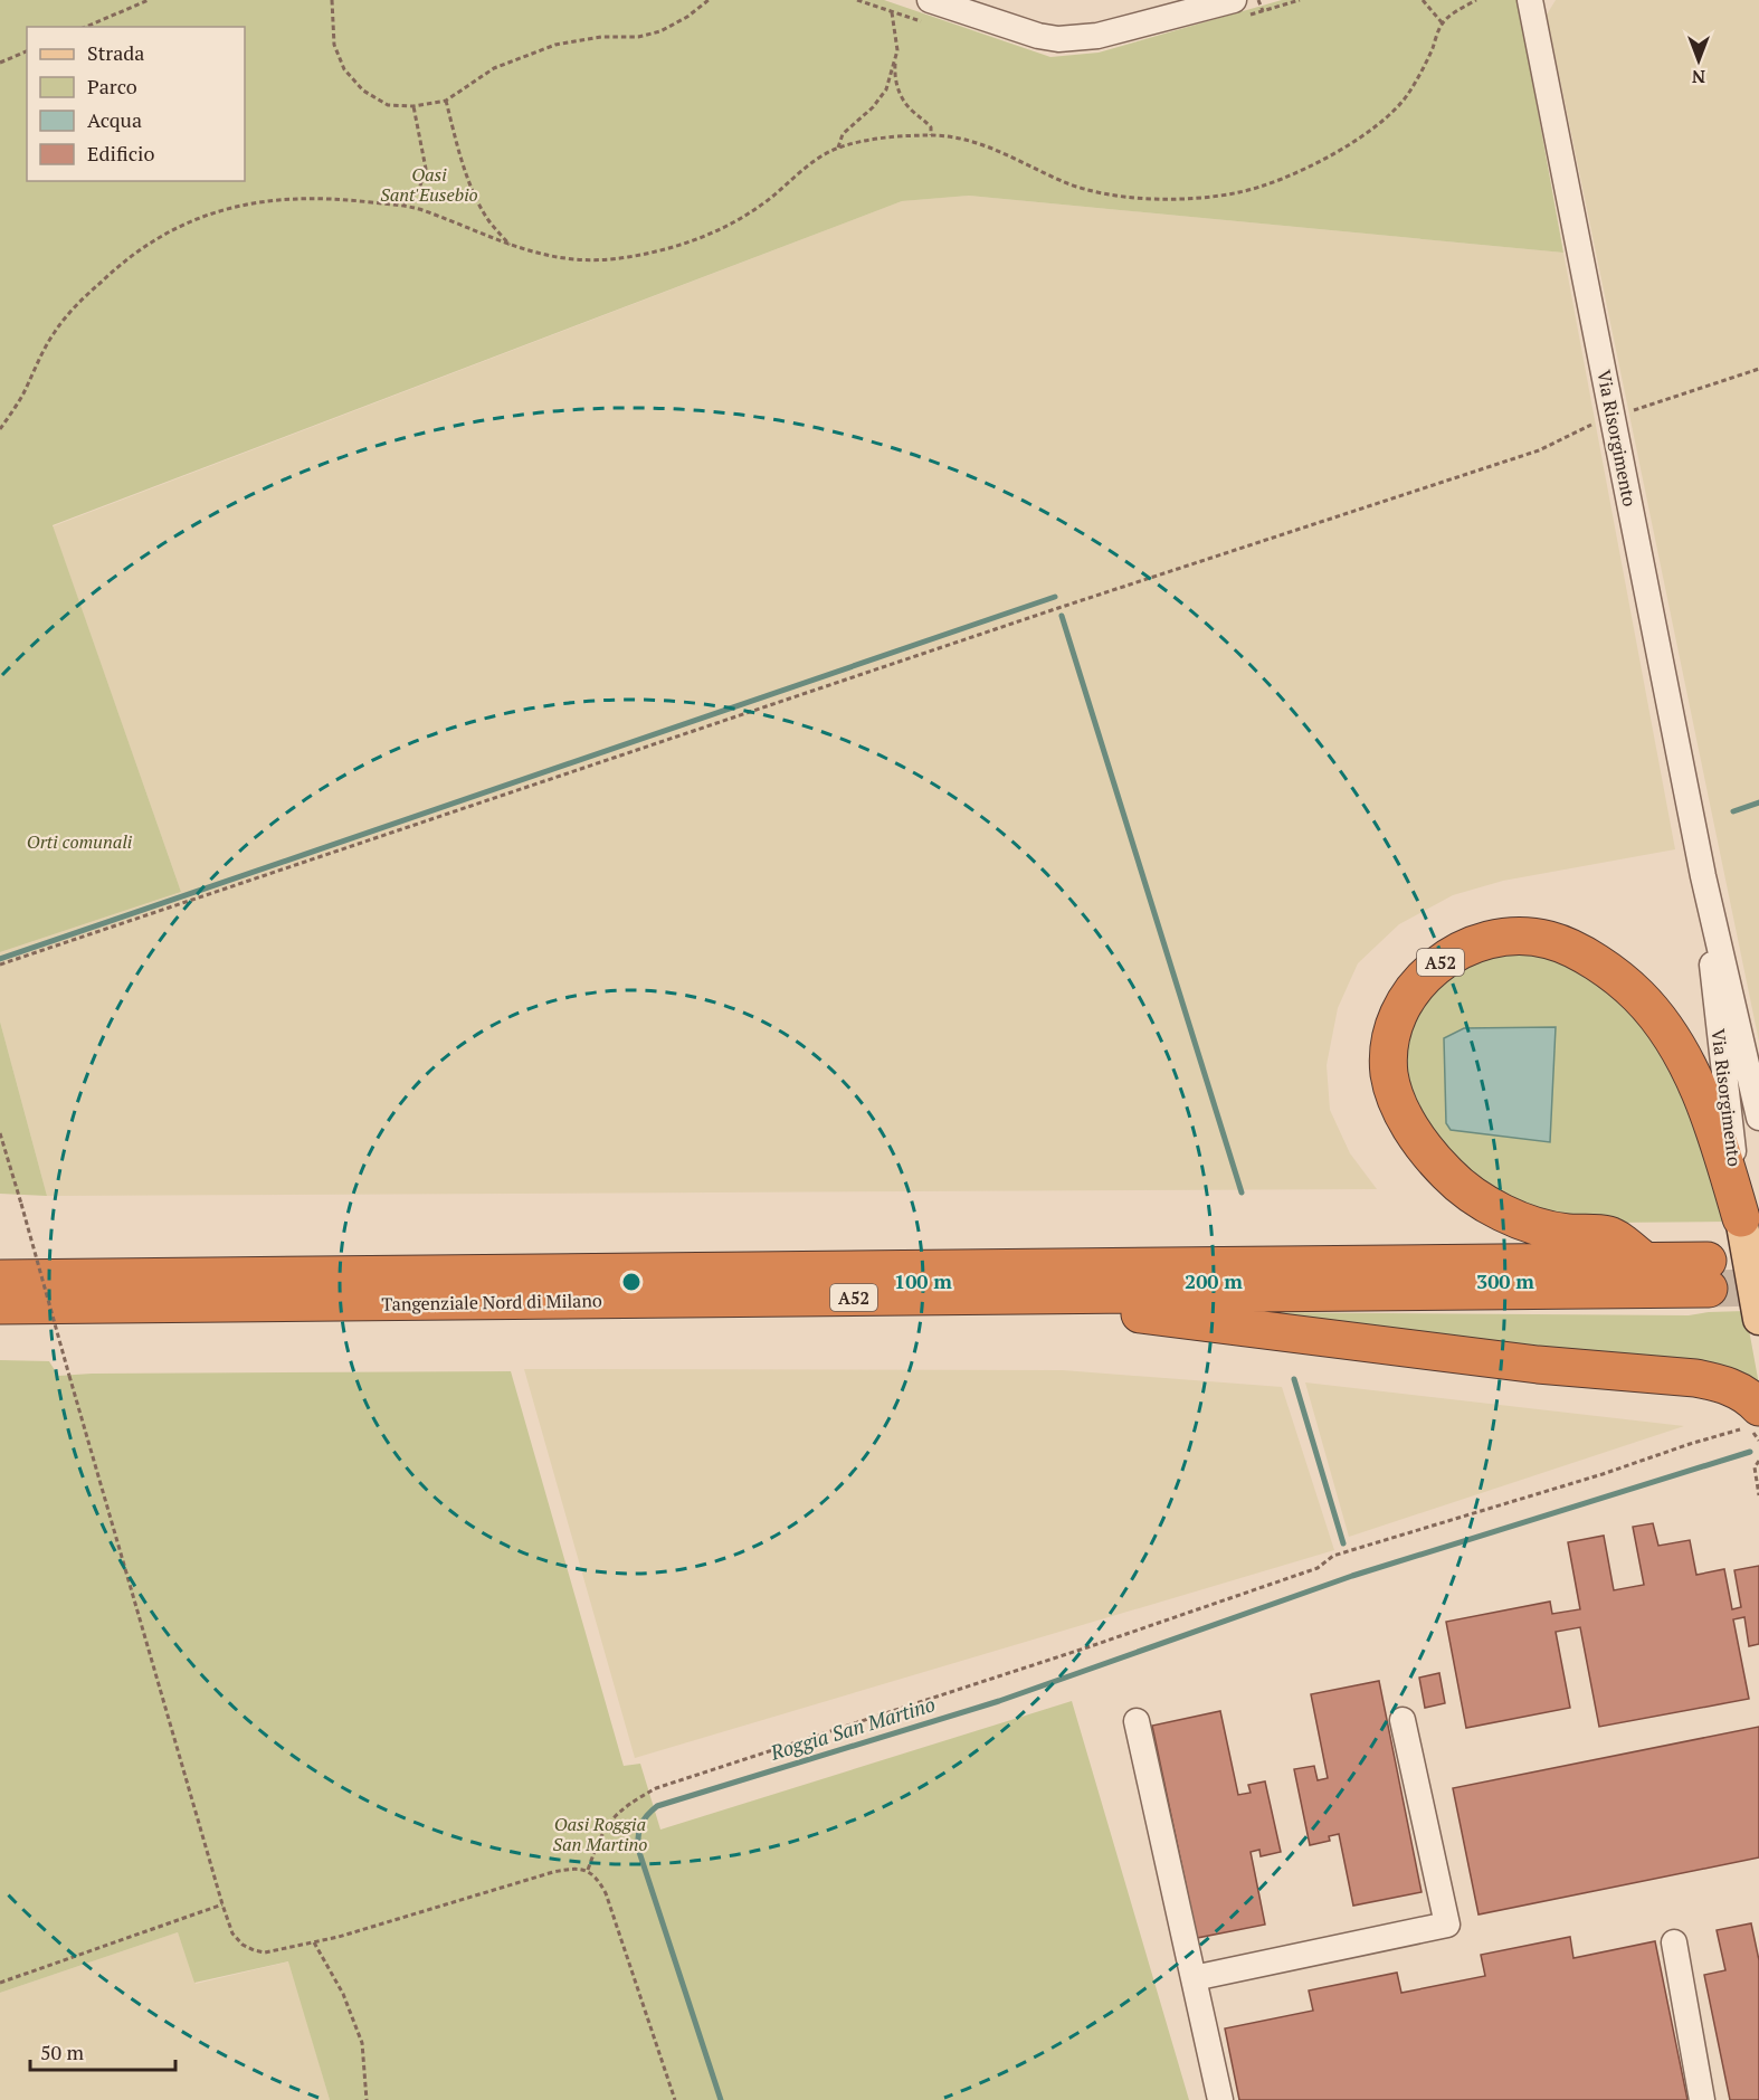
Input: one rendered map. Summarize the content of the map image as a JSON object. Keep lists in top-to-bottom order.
{
  "streets": {
    "highway": ["A52", "Tangenziale Nord di Milano"],
    "main road": ["Via Risorgimento"]
  },
  "crossings": [
    ["Via Risorgimento", "A52"],
    ["A52", "Tangenziale Nord di Milano"]
  ],
  "water": ["Roggia San Martino"],
  "parks": ["Oasi Sant'Eusebio", "Orti comunali", "Oasi Roggia San Martino"],
  "legend": [
    "Strada",
    "Parco",
    "Acqua",
    "Edificio"
  ],
  "scale_bar": "50 m",
  "north": "bottom",
  "rings": ["100 m", "200 m", "300 m"]
}
